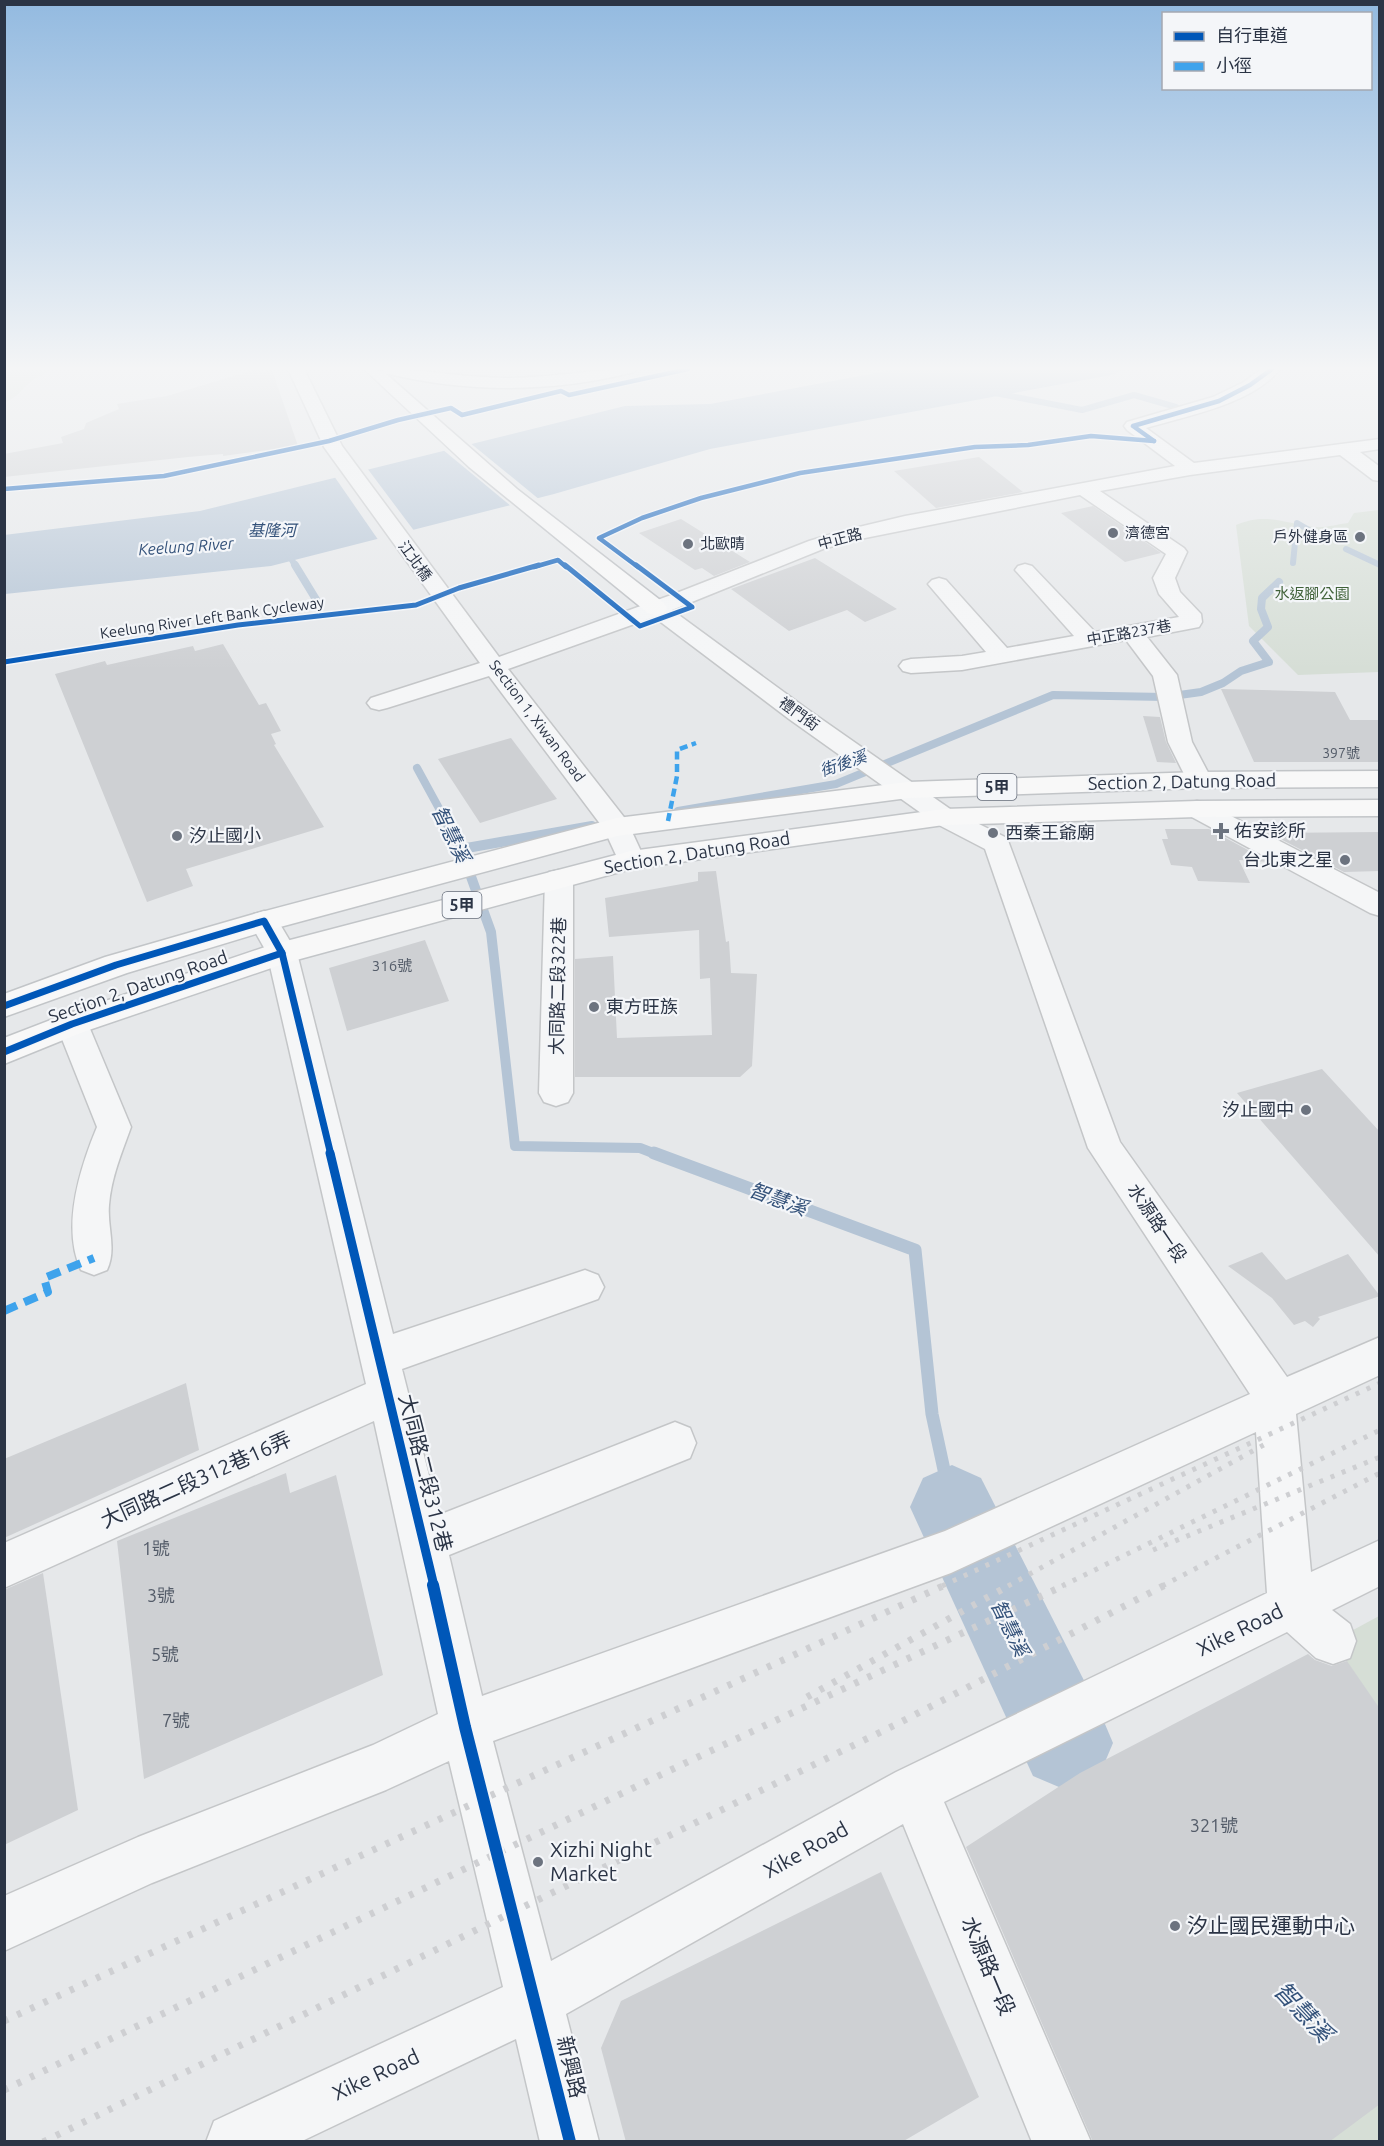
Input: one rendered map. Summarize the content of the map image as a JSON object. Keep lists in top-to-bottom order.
{
  "streets": {
    "main road": ["Section 2, Datung Road", "5甲"],
    "street": [
      "中正路",
      "江北橋",
      "中正路237巷",
      "禮門街",
      "Section 1, Xiwan Road",
      "大同路二段322巷",
      "水源路一段",
      "大同路二段312巷",
      "大同路二段312巷16弄",
      "Xike Road",
      "新興路"
    ],
    "cycle path": ["Keelung River Left Bank Cycleway"]
  },
  "crossings": [
    ["中正路", "中正路237巷"],
    ["中正路", "禮門街"],
    ["中正路", "Section 1, Xiwan Road"],
    ["江北橋", "Section 1, Xiwan Road"],
    ["禮門街", "Section 2, Datung Road"],
    ["禮門街", "水源路一段"],
    ["Section 1, Xiwan Road", "Section 2, Datung Road"],
    ["Section 2, Datung Road", "大同路二段322巷"],
    ["Section 2, Datung Road", "水源路一段"],
    ["Section 2, Datung Road", "大同路二段312巷"],
    ["水源路一段", "Xike Road"],
    ["大同路二段312巷", "大同路二段312巷16弄"],
    ["大同路二段312巷", "Xike Road"],
    ["大同路二段312巷", "新興路"],
    ["Xike Road", "新興路"]
  ],
  "water": [
    "基隆河",
    "Keelung River",
    "街後溪",
    "智慧溪"
  ],
  "parks": ["水返腳公園"],
  "places": {
    "other": [
      "濟德宮",
      "戶外健身區",
      "北歐晴",
      "西秦王爺廟",
      "汐止國小",
      "台北東之星",
      "東方旺族",
      "汐止國中",
      "Xizhi Night Market",
      "汐止國民運動中心"
    ],
    "health": ["佑安診所"]
  },
  "house_numbers": [
    "397號",
    "316號",
    "1號",
    "3號",
    "5號",
    "7號",
    "321號"
  ],
  "legend": ["自行車道", "小徑"]
}
